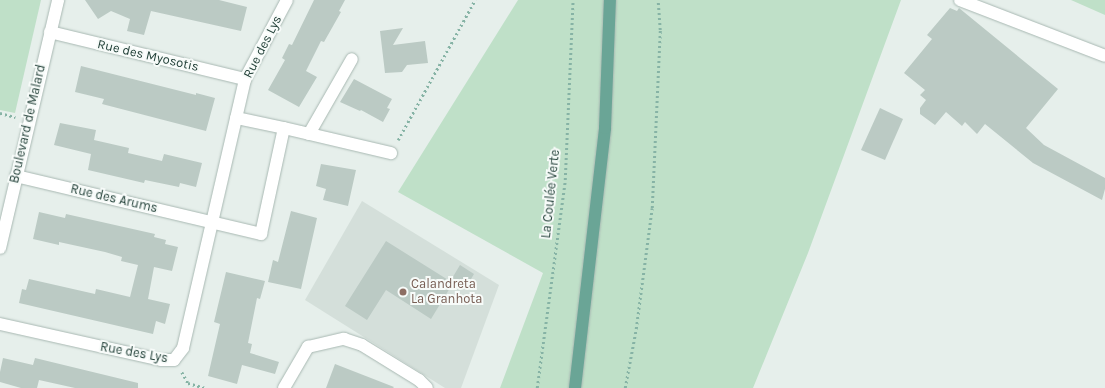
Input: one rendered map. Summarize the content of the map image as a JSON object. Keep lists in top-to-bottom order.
{
  "streets": {
    "street": [
      "Rue des Lys",
      "Rue des Myosotis",
      "Boulevard de Malard",
      "Rue des Arums"
    ],
    "path": ["La Coulée Verte"]
  },
  "crossings": [
    ["Rue des Lys", "Rue des Myosotis"],
    ["Rue des Lys", "Rue des Arums"],
    ["Rue des Myosotis", "Boulevard de Malard"],
    ["Boulevard de Malard", "Rue des Arums"]
  ],
  "places": ["Calandreta La Granhota"]
}
